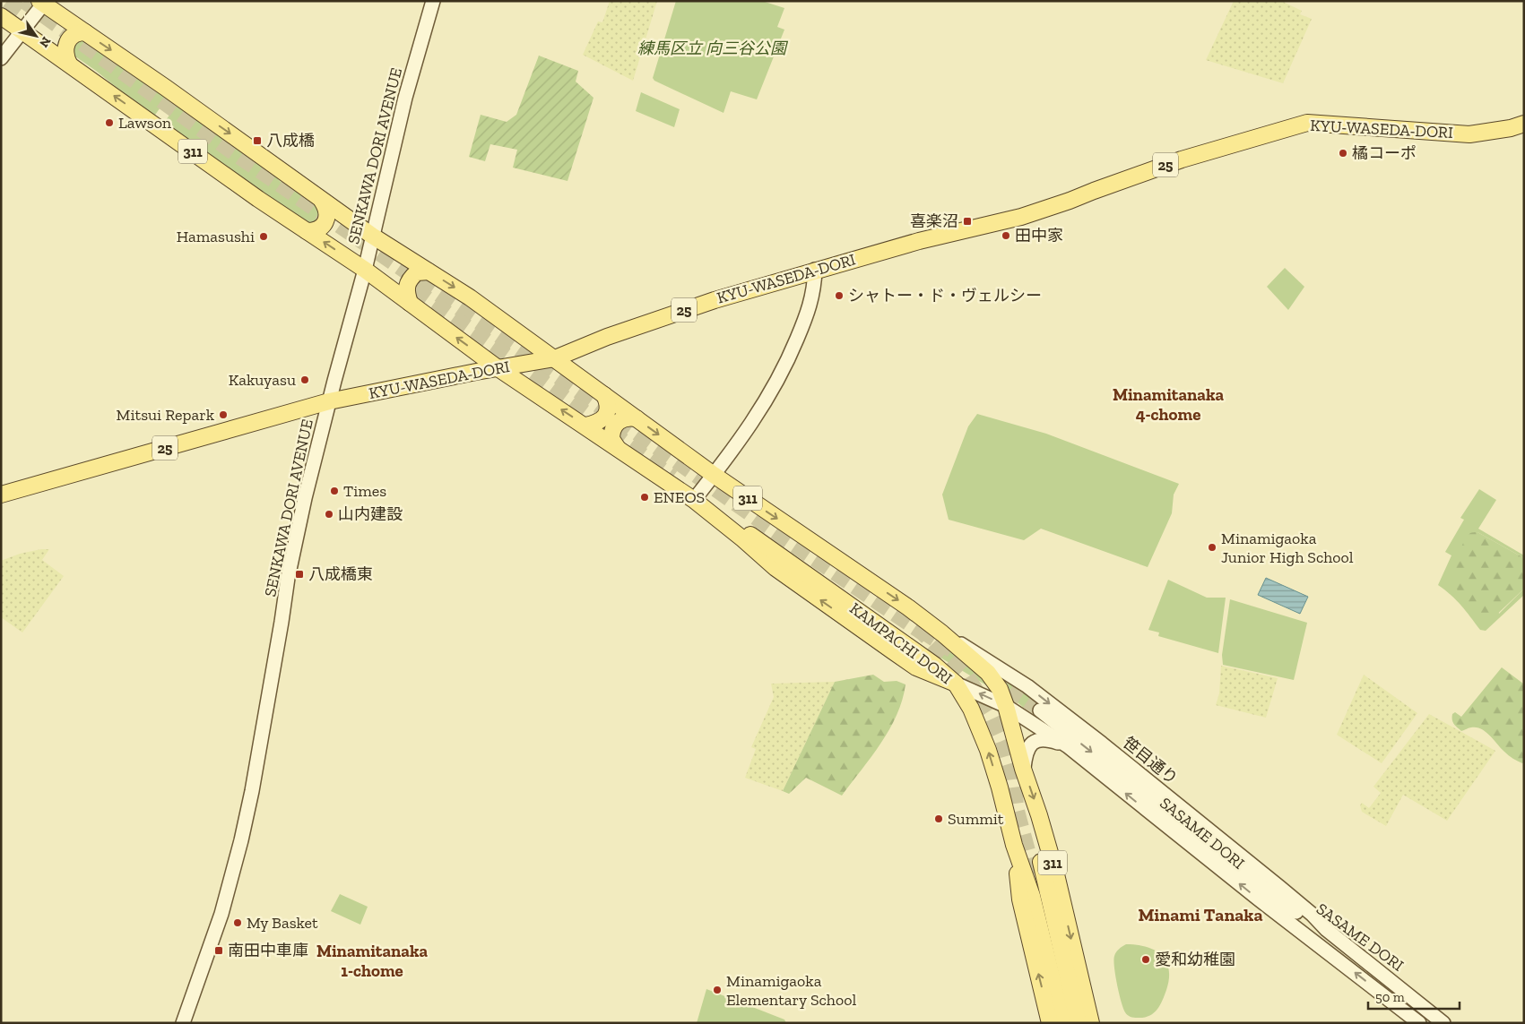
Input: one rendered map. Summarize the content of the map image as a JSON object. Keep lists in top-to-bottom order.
{
  "streets": {
    "main road": [
      "KYU-WASEDA-DORI",
      "311",
      "SENKAWA DORI AVENUE",
      "25",
      "KAMPACHI DORI",
      "笹目通り",
      "SASAME DORI"
    ]
  },
  "crossings": [
    ["KYU-WASEDA-DORI", "311"],
    ["KYU-WASEDA-DORI", "SENKAWA DORI AVENUE"],
    ["311", "SENKAWA DORI AVENUE"],
    ["311", "KAMPACHI DORI"],
    ["311", "笹目通り"],
    ["311", "SASAME DORI"],
    ["KAMPACHI DORI", "SASAME DORI"],
    ["笹目通り", "SASAME DORI"]
  ],
  "one_way": ["笹目通り"],
  "districts": ["Minamitanaka 4-chome", "Minami Tanaka", "Minamitanaka 1-chome"],
  "parks": ["練馬区立 向三谷公園"],
  "places": {
    "other": [
      "Lawson",
      "橘コーポ",
      "田中家",
      "Hamasushi",
      "シャトー・ド・ヴェルシー",
      "Kakuyasu",
      "Mitsui Repark",
      "Times",
      "ENEOS",
      "山内建設",
      "Minamigaoka Junior High School",
      "Summit",
      "My Basket",
      "愛和幼稚園",
      "Minamigaoka Elementary School"
    ],
    "transit": [
      "八成橋",
      "喜楽沼",
      "八成橋東",
      "南田中車庫"
    ]
  },
  "scale_bar": "50 m",
  "north": "bottom right"
}
